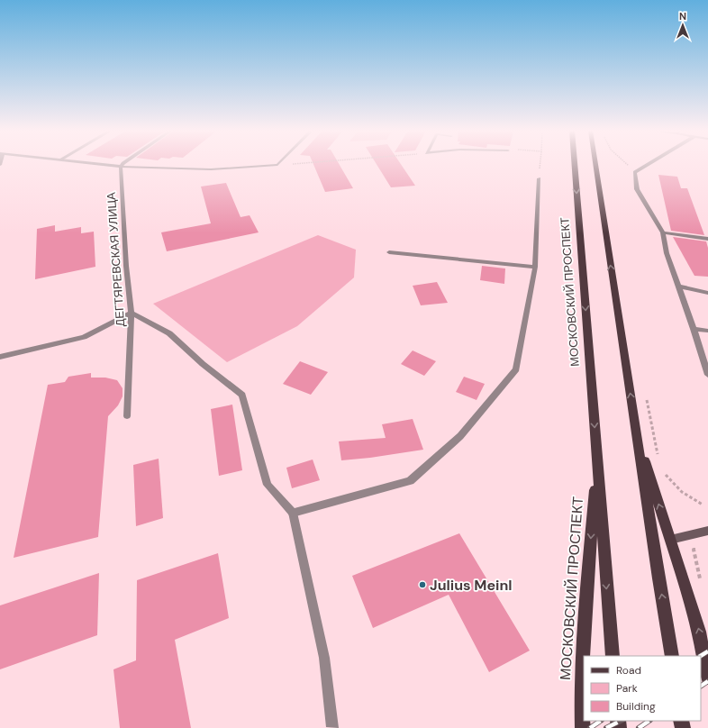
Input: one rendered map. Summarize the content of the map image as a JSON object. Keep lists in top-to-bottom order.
{
  "streets": {
    "main road": ["МОСКОВСКИЙ ПРОСПЕКТ"],
    "street": ["ДЕГТЯРЕВСКАЯ УЛИЦА"]
  },
  "places": ["Julius Meinl"],
  "legend": ["Road", "Park", "Building"],
  "north": "top"
}
